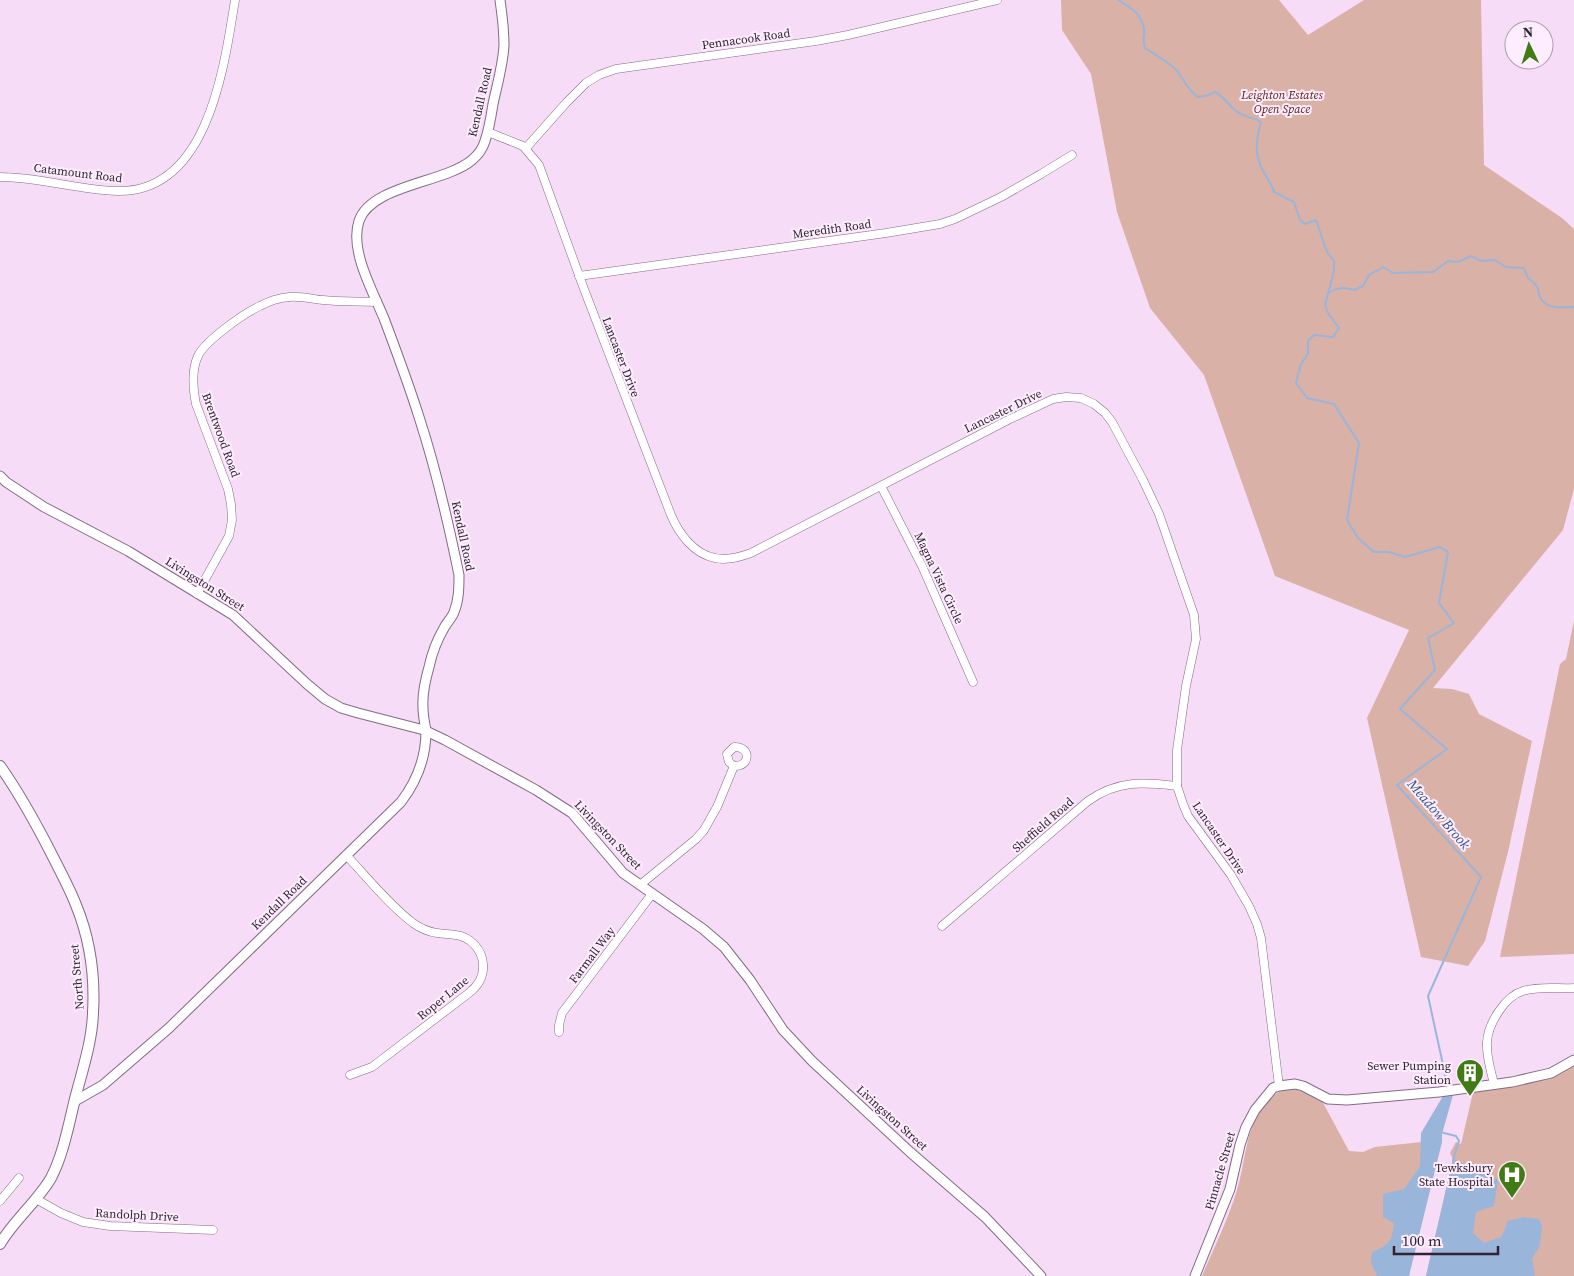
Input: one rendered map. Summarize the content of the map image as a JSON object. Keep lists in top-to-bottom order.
{
  "streets": {
    "main road": ["North Street"],
    "street": [
      "Pennacook Road",
      "Kendall Road",
      "Catamount Road",
      "Meredith Road",
      "Lancaster Drive",
      "Brentwood Road",
      "Magna Vista Circle",
      "Livingston Street",
      "Sheffield Road",
      "Farmall Way",
      "Roper Lane",
      "Pinnacle Street",
      "Randolph Drive"
    ]
  },
  "crossings": [
    ["Pennacook Road", "Lancaster Drive"],
    ["Kendall Road", "Lancaster Drive"],
    ["Kendall Road", "Brentwood Road"],
    ["Kendall Road", "Livingston Street"],
    ["Kendall Road", "North Street"],
    ["Kendall Road", "Roper Lane"],
    ["Meredith Road", "Lancaster Drive"],
    ["Lancaster Drive", "Magna Vista Circle"],
    ["Lancaster Drive", "Sheffield Road"],
    ["Lancaster Drive", "Pinnacle Street"],
    ["Brentwood Road", "Livingston Street"],
    ["Livingston Street", "Farmall Way"],
    ["North Street", "Randolph Drive"]
  ],
  "water": ["Meadow Brook"],
  "parks": ["Leighton Estates Open Space"],
  "places": {
    "building": ["Sewer Pumping Station"],
    "hospital": ["Tewksbury State Hospital"]
  },
  "scale_bar": "100 m",
  "north": "top"
}
